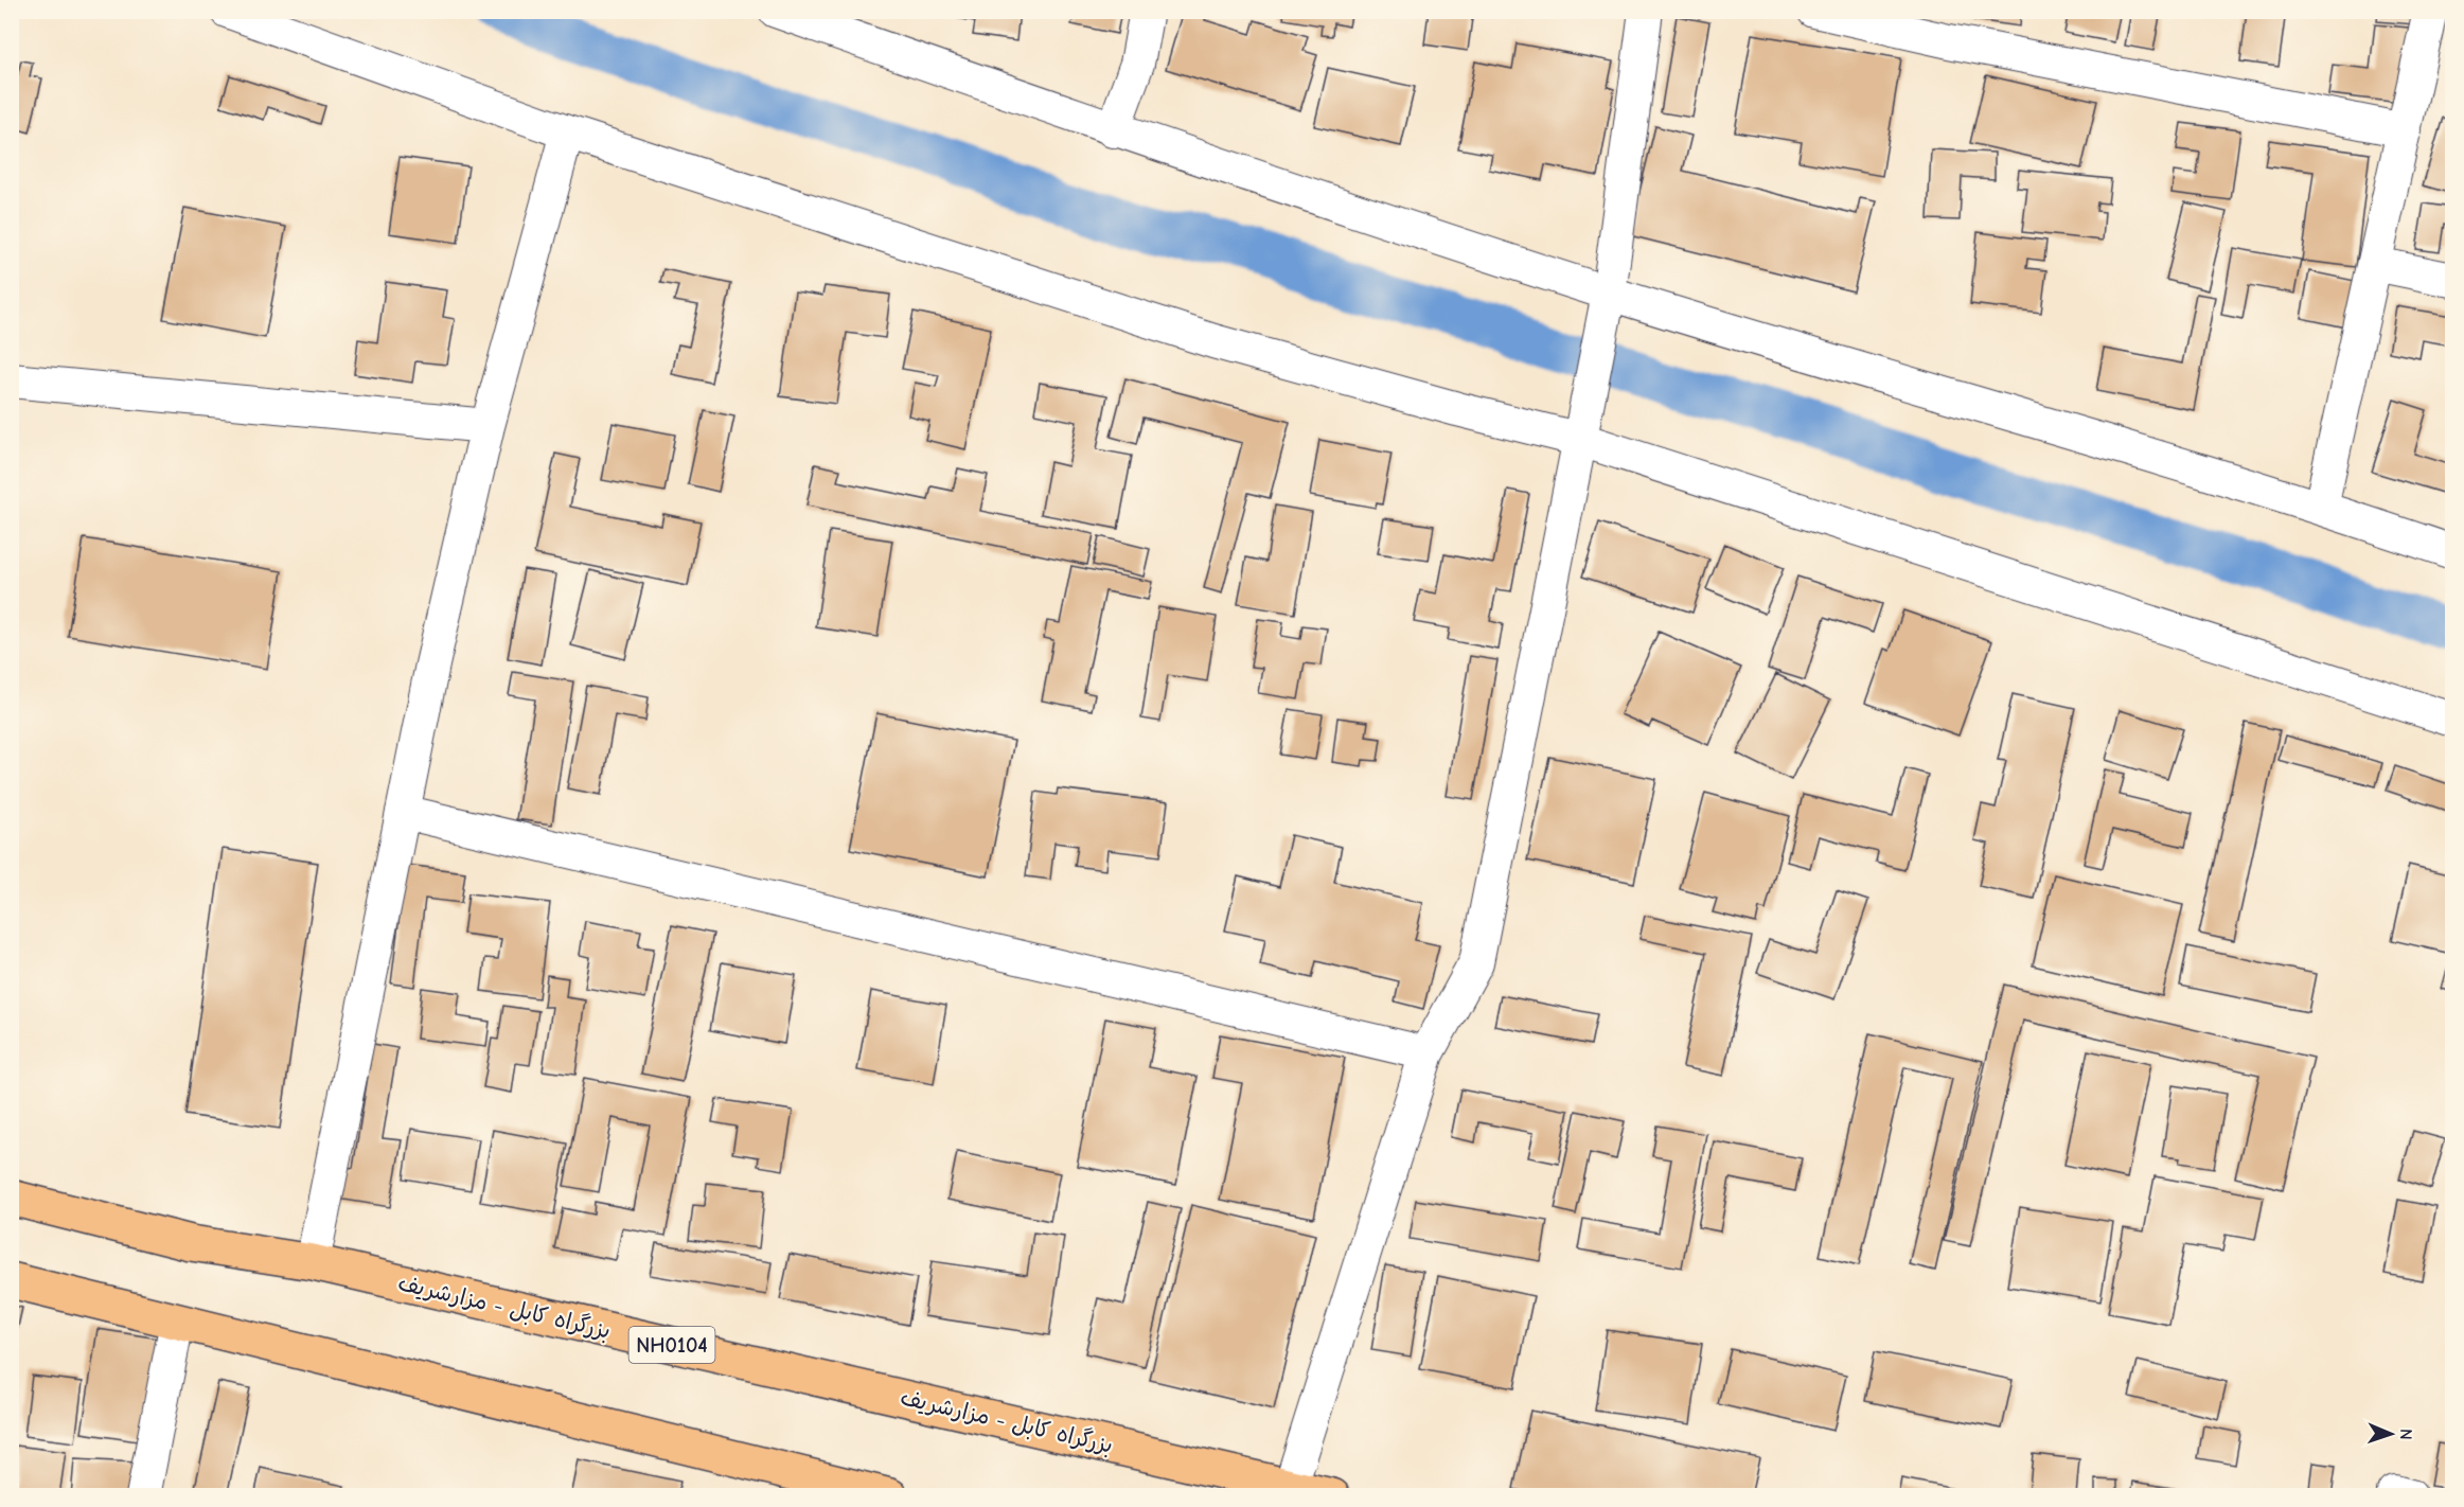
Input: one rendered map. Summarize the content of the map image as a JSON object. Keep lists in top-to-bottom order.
{
  "streets": {
    "highway": ["بزرگراه کابل - مزارشریف", "NH0104"]
  },
  "north": "right"
}
